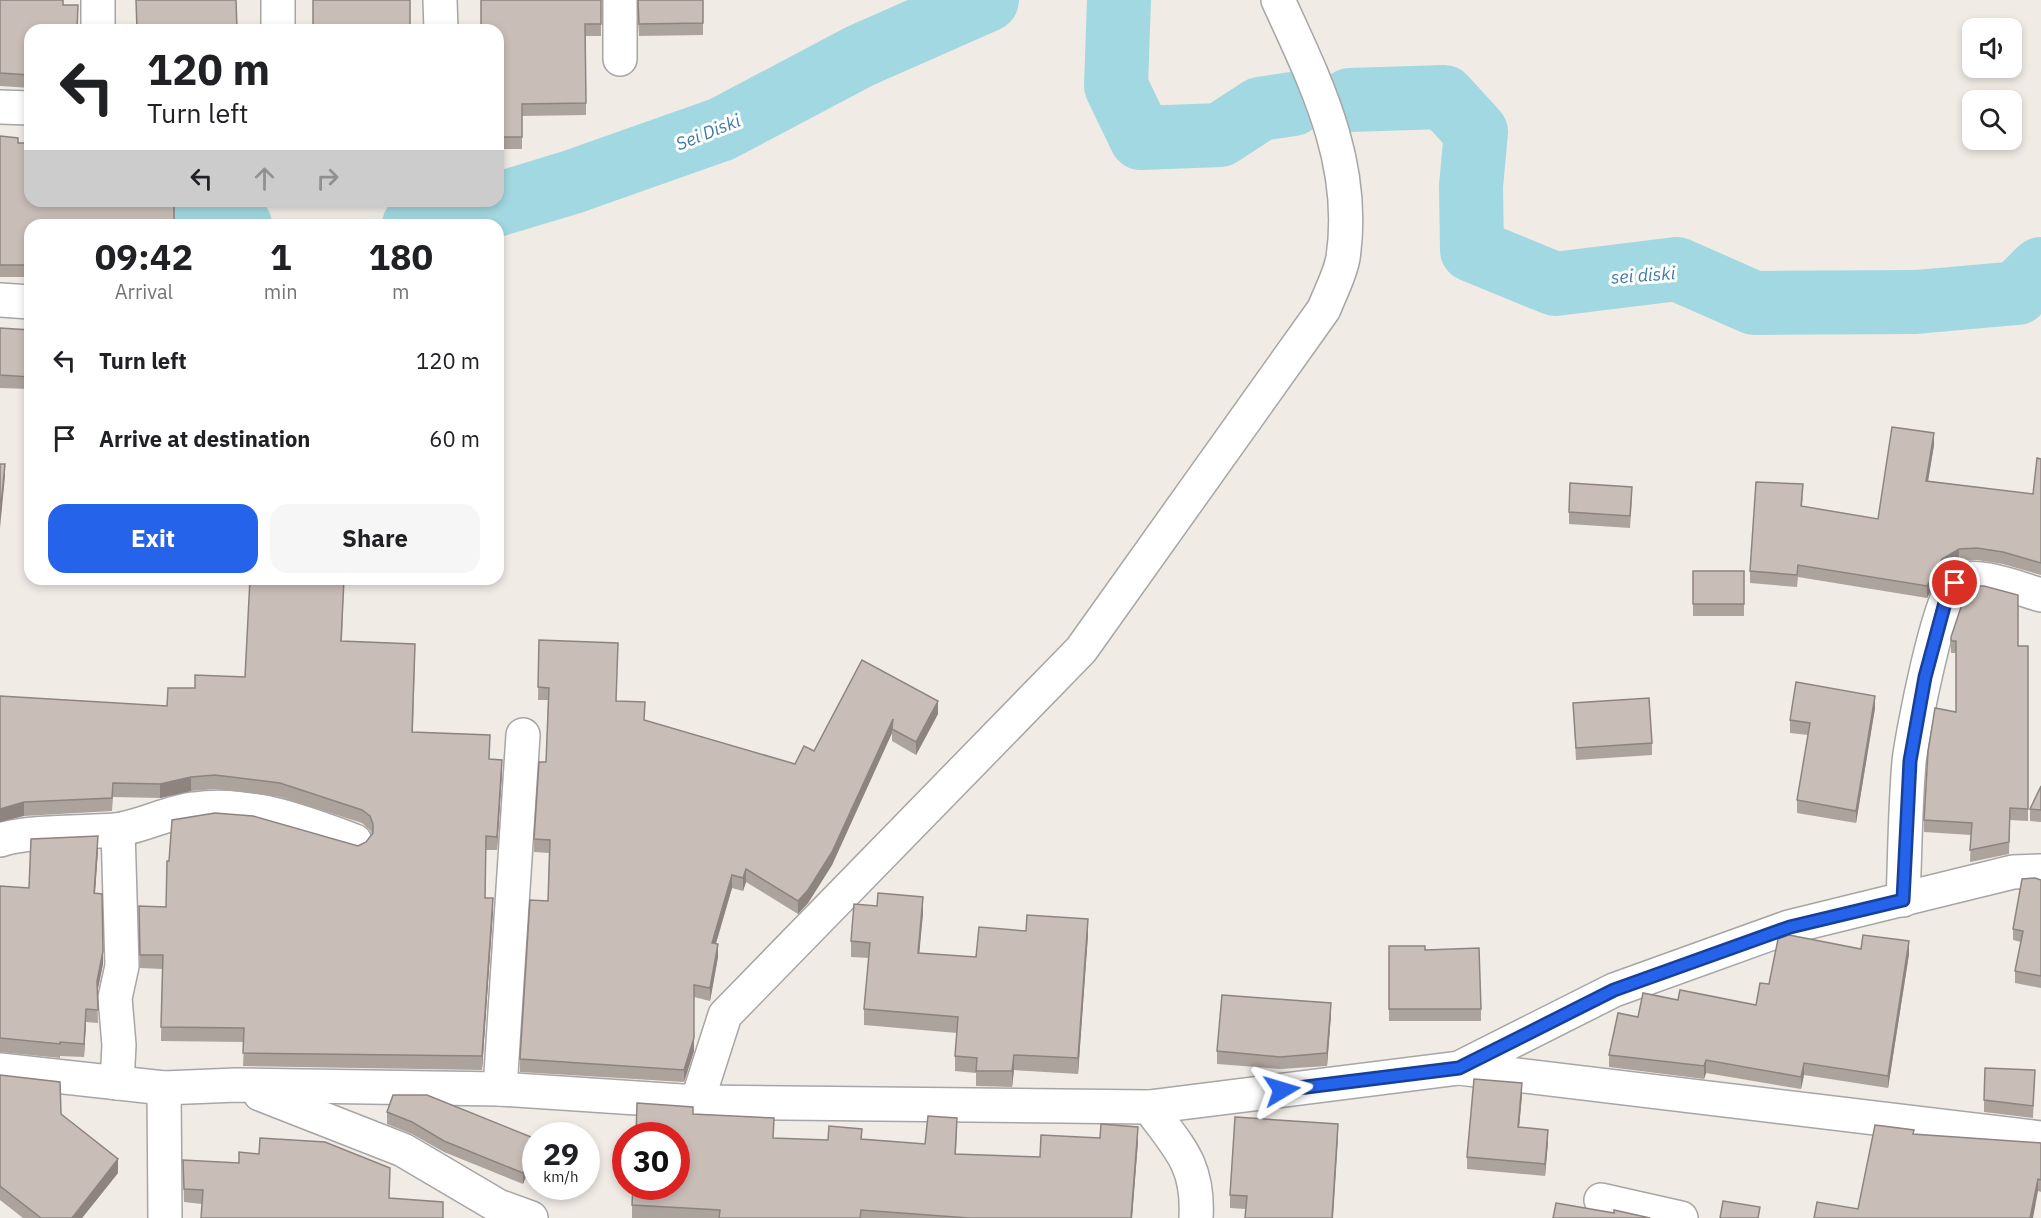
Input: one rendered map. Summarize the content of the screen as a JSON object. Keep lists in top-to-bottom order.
{
  "water": ["Sei Diski", "sei diski"],
  "page": {
    "turn": ["120 m", "Turn left"],
    "eta": [
      "09:42",
      "Arrival",
      "1",
      "min",
      "180",
      "m"
    ],
    "list": [
      {
        "name": "Turn left",
        "value": "120 m"
      },
      {
        "name": "Arrive at destination",
        "value": "60 m"
      }
    ],
    "buttons": ["Exit", "Share"],
    "speed": "29 km/h",
    "limit": "30"
  }
}
